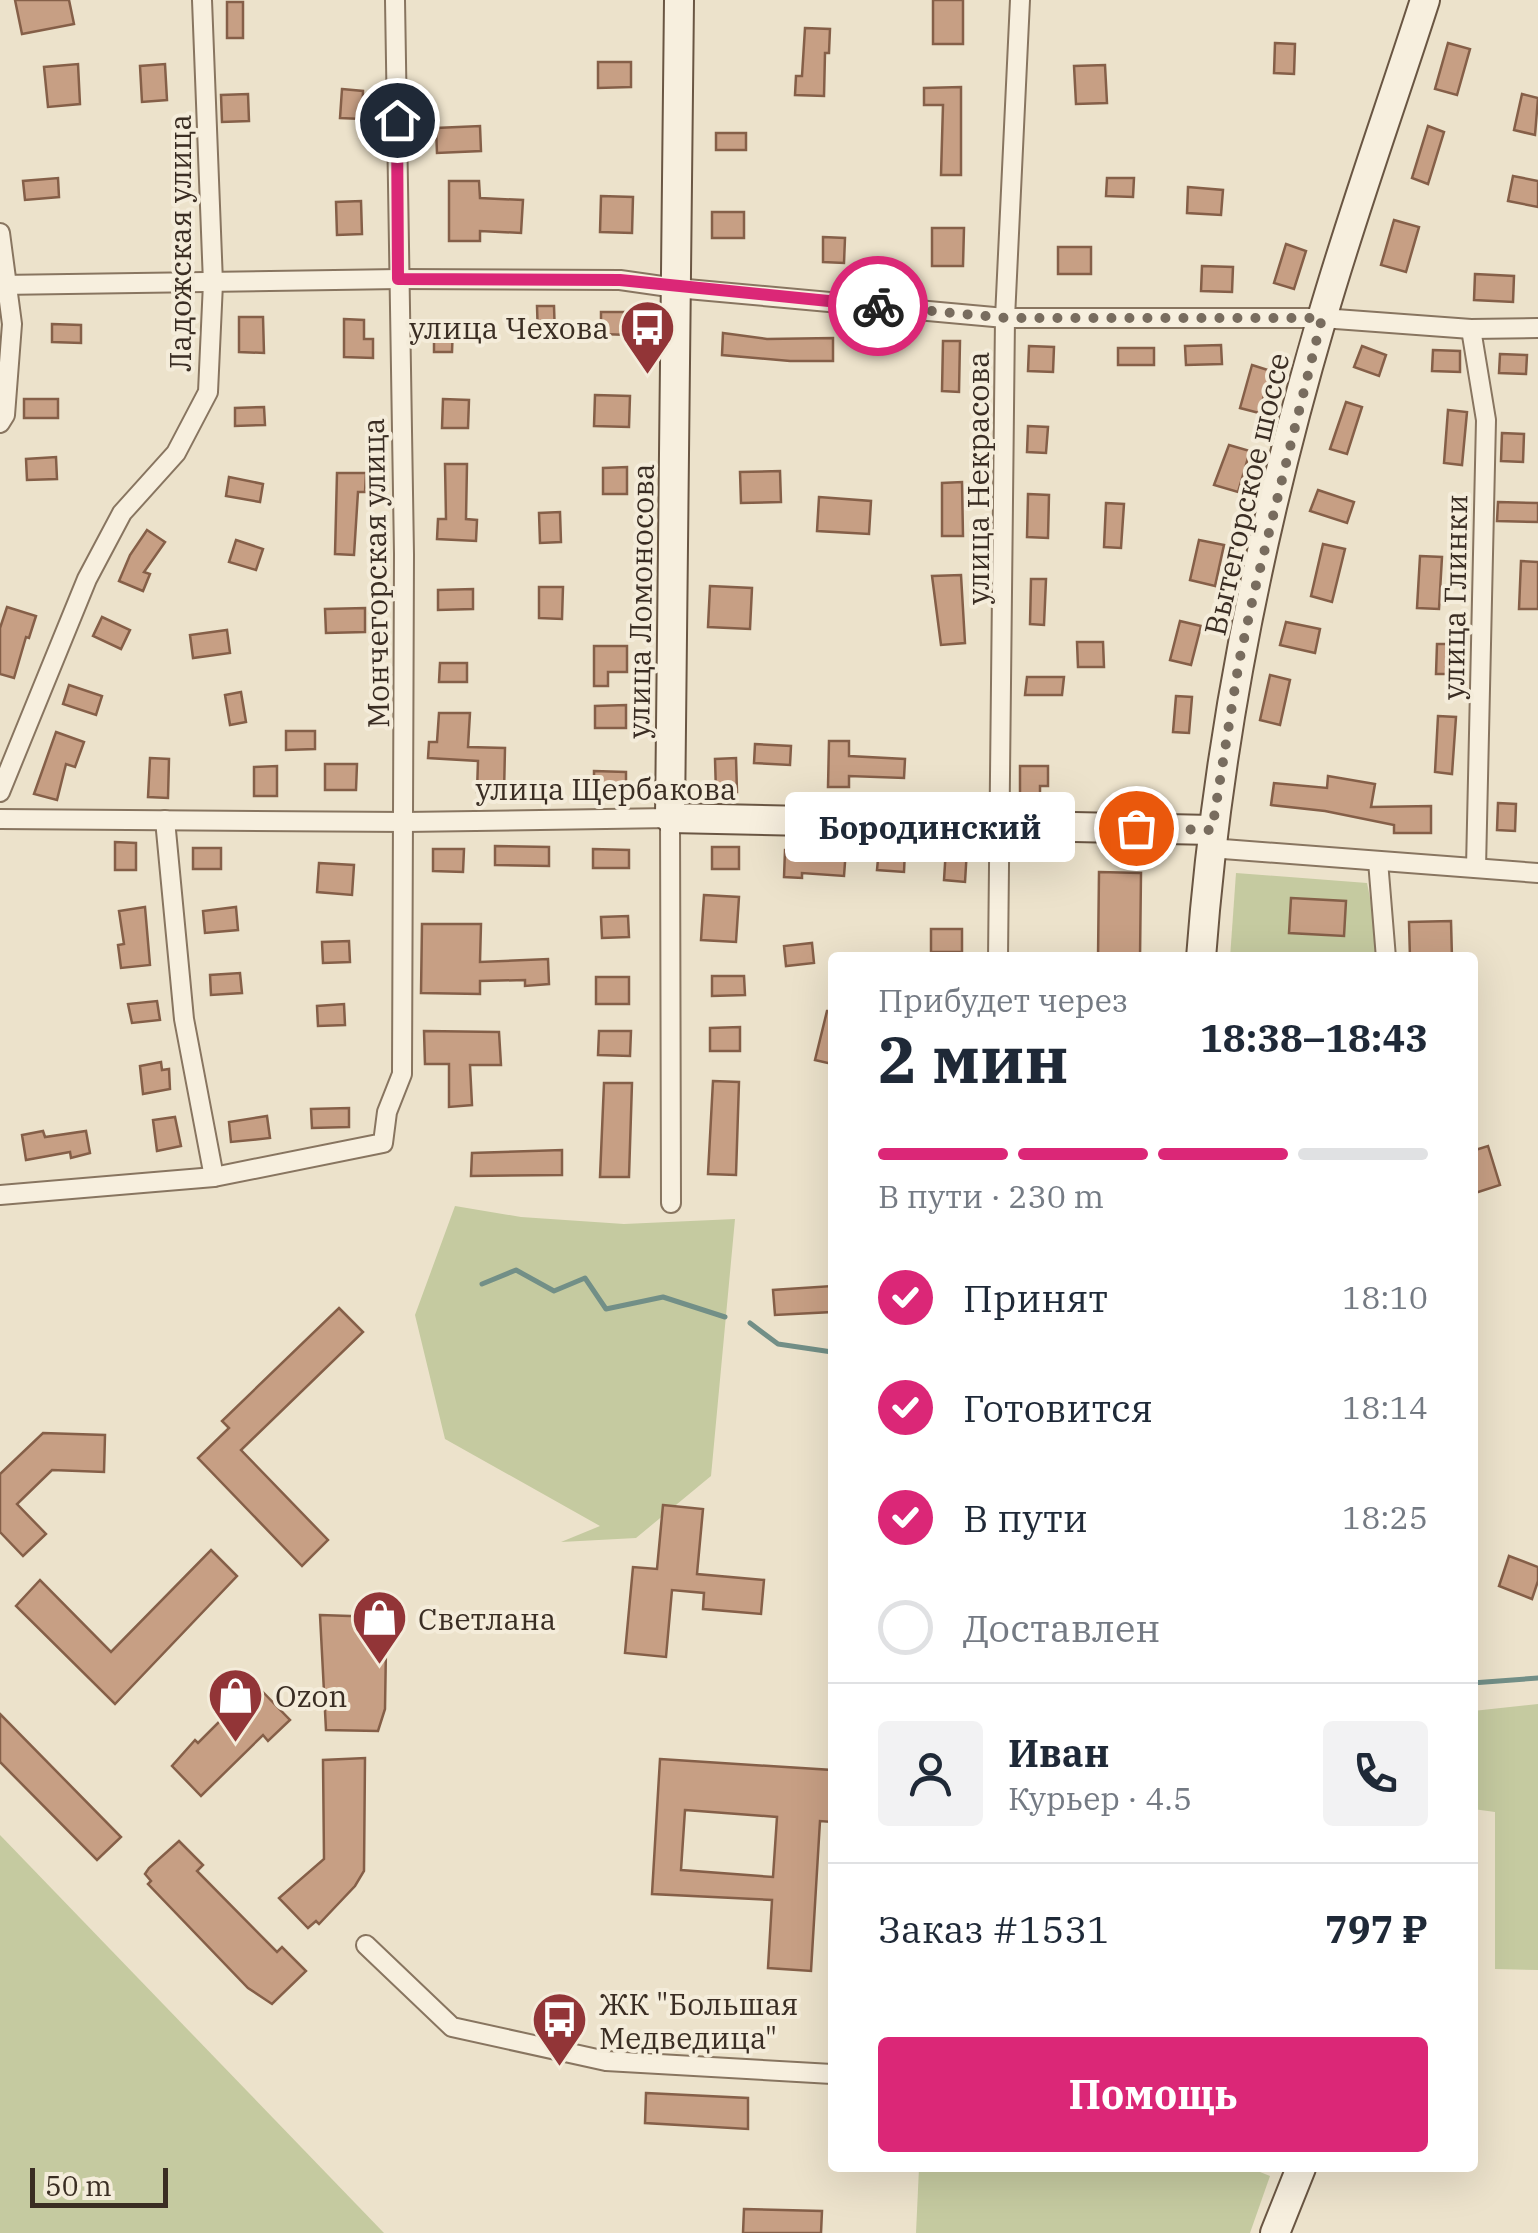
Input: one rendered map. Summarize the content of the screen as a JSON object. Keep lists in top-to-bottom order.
{
  "streets": {
    "street": [
      "Ладожская улица",
      "улица Некрасова",
      "Вытегорское шоссе",
      "Мончегорская улица",
      "улица Глинки",
      "улица Ломоносова",
      "улица Щербакова"
    ]
  },
  "crossings": [
    ["улица Некрасова", "улица Щербакова"],
    ["Вытегорское шоссе", "улица Щербакова"],
    ["Мончегорская улица", "улица Щербакова"],
    ["улица Глинки", "улица Щербакова"],
    ["улица Ломоносова", "улица Щербакова"]
  ],
  "places": {
    "bus stop": ["улица Чехова", "ЖК \"Большая Медведица\""],
    "other": ["Бородинский"],
    "shop": ["Светлана", "Ozon"]
  },
  "scale_bar": "50 m",
  "page": {
    "bubble": "Бородинский",
    "heading": ["2 мин", "Прибудет через", "18:38–18:43"],
    "panel": [
      "Иван",
      "Курьер · 4.5",
      "Заказ #1531",
      "797 ₽"
    ],
    "bar": "В пути · 230 m",
    "list": [
      ["Принят", "18:10"],
      ["Готовится", "18:14"],
      ["В пути", "18:25"],
      "Доставлен"
    ],
    "buttons": "Помощь",
    "scale": "50 m"
  }
}
